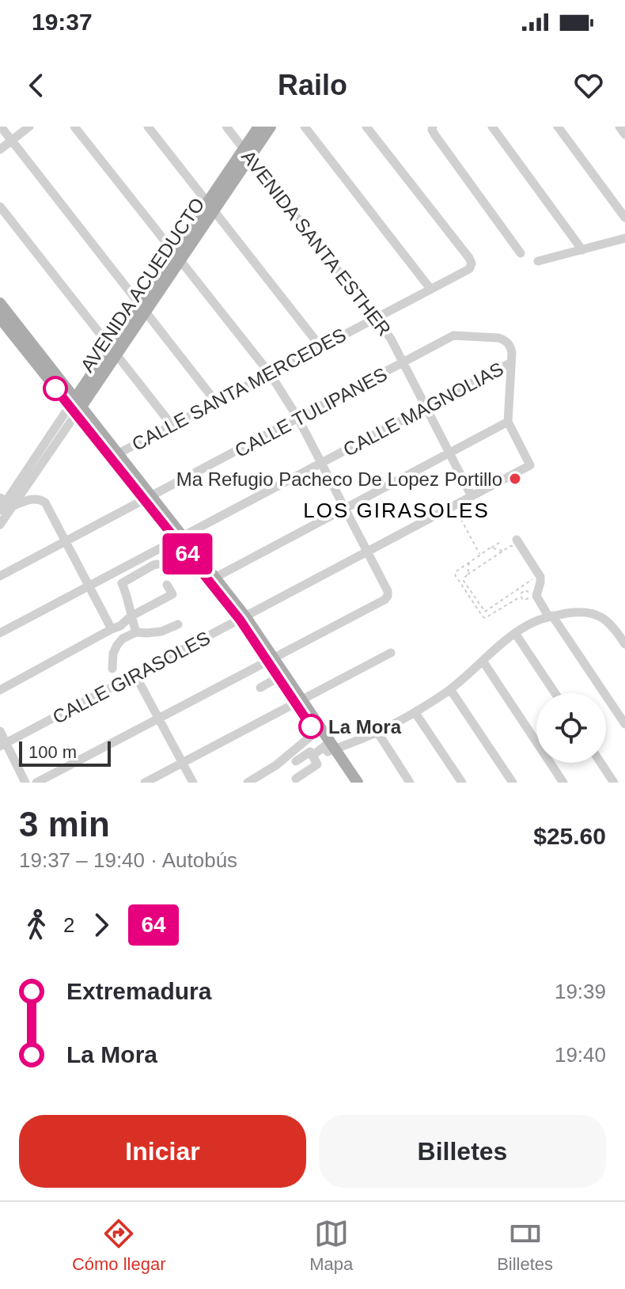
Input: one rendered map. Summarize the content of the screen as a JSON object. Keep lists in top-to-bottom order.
{
  "streets": {
    "main road": ["AVENIDA ACUEDUCTO"],
    "street": [
      "AVENIDA SANTA ESTHER",
      "CALLE SANTA MERCEDES",
      "CALLE MAGNOLIAS",
      "CALLE TULIPANES",
      "CALLE GIRASOLES"
    ]
  },
  "crossings": [
    ["AVENIDA SANTA ESTHER", "AVENIDA ACUEDUCTO"],
    ["AVENIDA SANTA ESTHER", "CALLE SANTA MERCEDES"],
    ["AVENIDA SANTA ESTHER", "CALLE MAGNOLIAS"],
    ["AVENIDA SANTA ESTHER", "CALLE TULIPANES"],
    ["AVENIDA SANTA ESTHER", "CALLE GIRASOLES"],
    ["CALLE MAGNOLIAS", "CALLE TULIPANES"]
  ],
  "districts": ["LOS GIRASOLES"],
  "places": ["Ma Refugio Pacheco De Lopez Portillo", "La Mora"],
  "lines": ["bus line 64"],
  "scale_bar": "100 m",
  "page": {
    "status": "19:37",
    "header": "Railo",
    "on_map": "64",
    "scale": "100 m",
    "heading": ["3 min", "19:37 – 19:40 · Autobús", "$25.60"],
    "legs": ["2", "64"],
    "list": [
      {
        "name": "Extremadura",
        "value": "19:39"
      },
      {
        "name": "La Mora",
        "value": "19:40"
      }
    ],
    "buttons": ["Iniciar", "Billetes"],
    "tabs": ["Cómo llegar", "Mapa", "Billetes"]
  }
}
